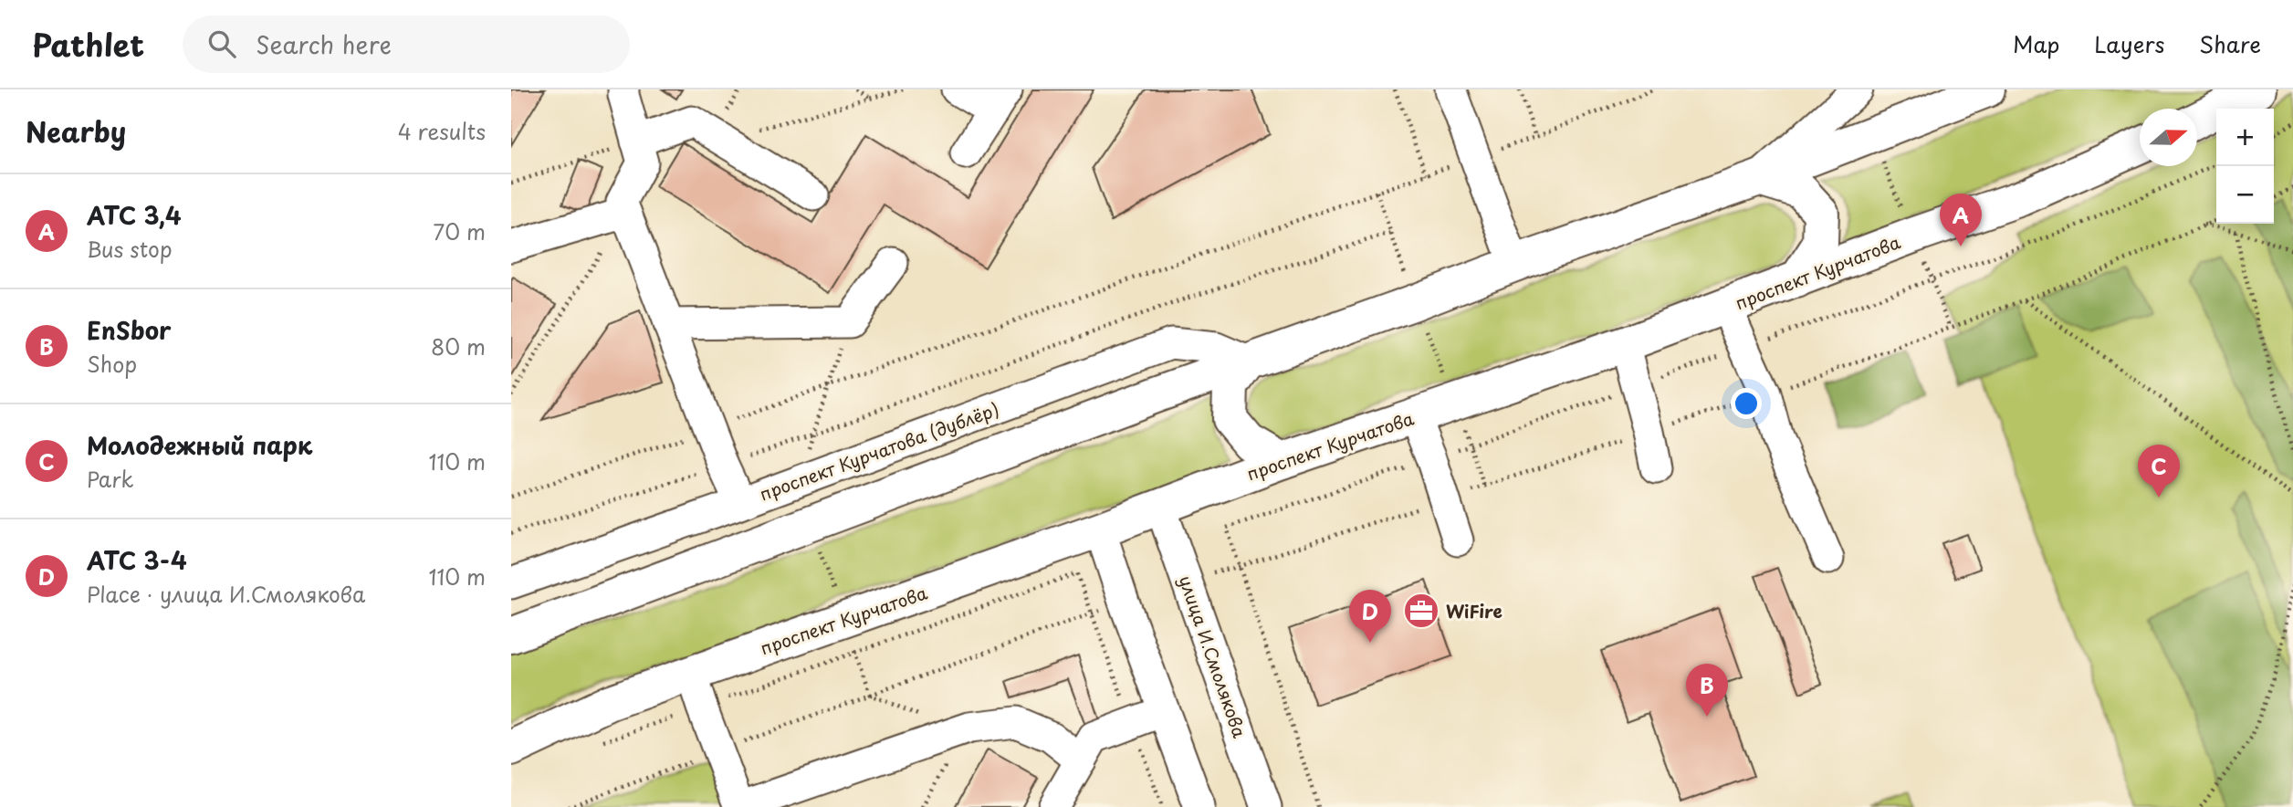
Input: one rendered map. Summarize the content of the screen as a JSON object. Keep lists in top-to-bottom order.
{
  "streets": {
    "main road": ["проспект Курчатова"],
    "street": ["проспект Курчатова (дублёр)", "улица И.Смолякова"]
  },
  "crossings": [
    ["проспект Курчатова", "улица И.Смолякова"]
  ],
  "places": {
    "office": ["WiFire"]
  },
  "north": "right",
  "page": {
    "header": "Pathlet",
    "search": "Search here",
    "nav": ["Map", "Layers", "Share"],
    "heading": ["Nearby", "4 results"],
    "map_buttons": ["+", "−"],
    "list": [
      {
        "mark": "A",
        "name": "АТС 3,4",
        "note": "Bus stop",
        "value": "70 m"
      },
      {
        "mark": "B",
        "name": "EnSbor",
        "note": "Shop",
        "value": "80 m"
      },
      {
        "mark": "C",
        "name": "Молодежный парк",
        "note": "Park",
        "value": "110 m"
      },
      {
        "mark": "D",
        "name": "АТС 3-4",
        "note": "Place · улица И.Смолякова",
        "value": "110 m"
      }
    ],
    "pins": [
      "A",
      "C",
      "D",
      "B"
    ]
  }
}
